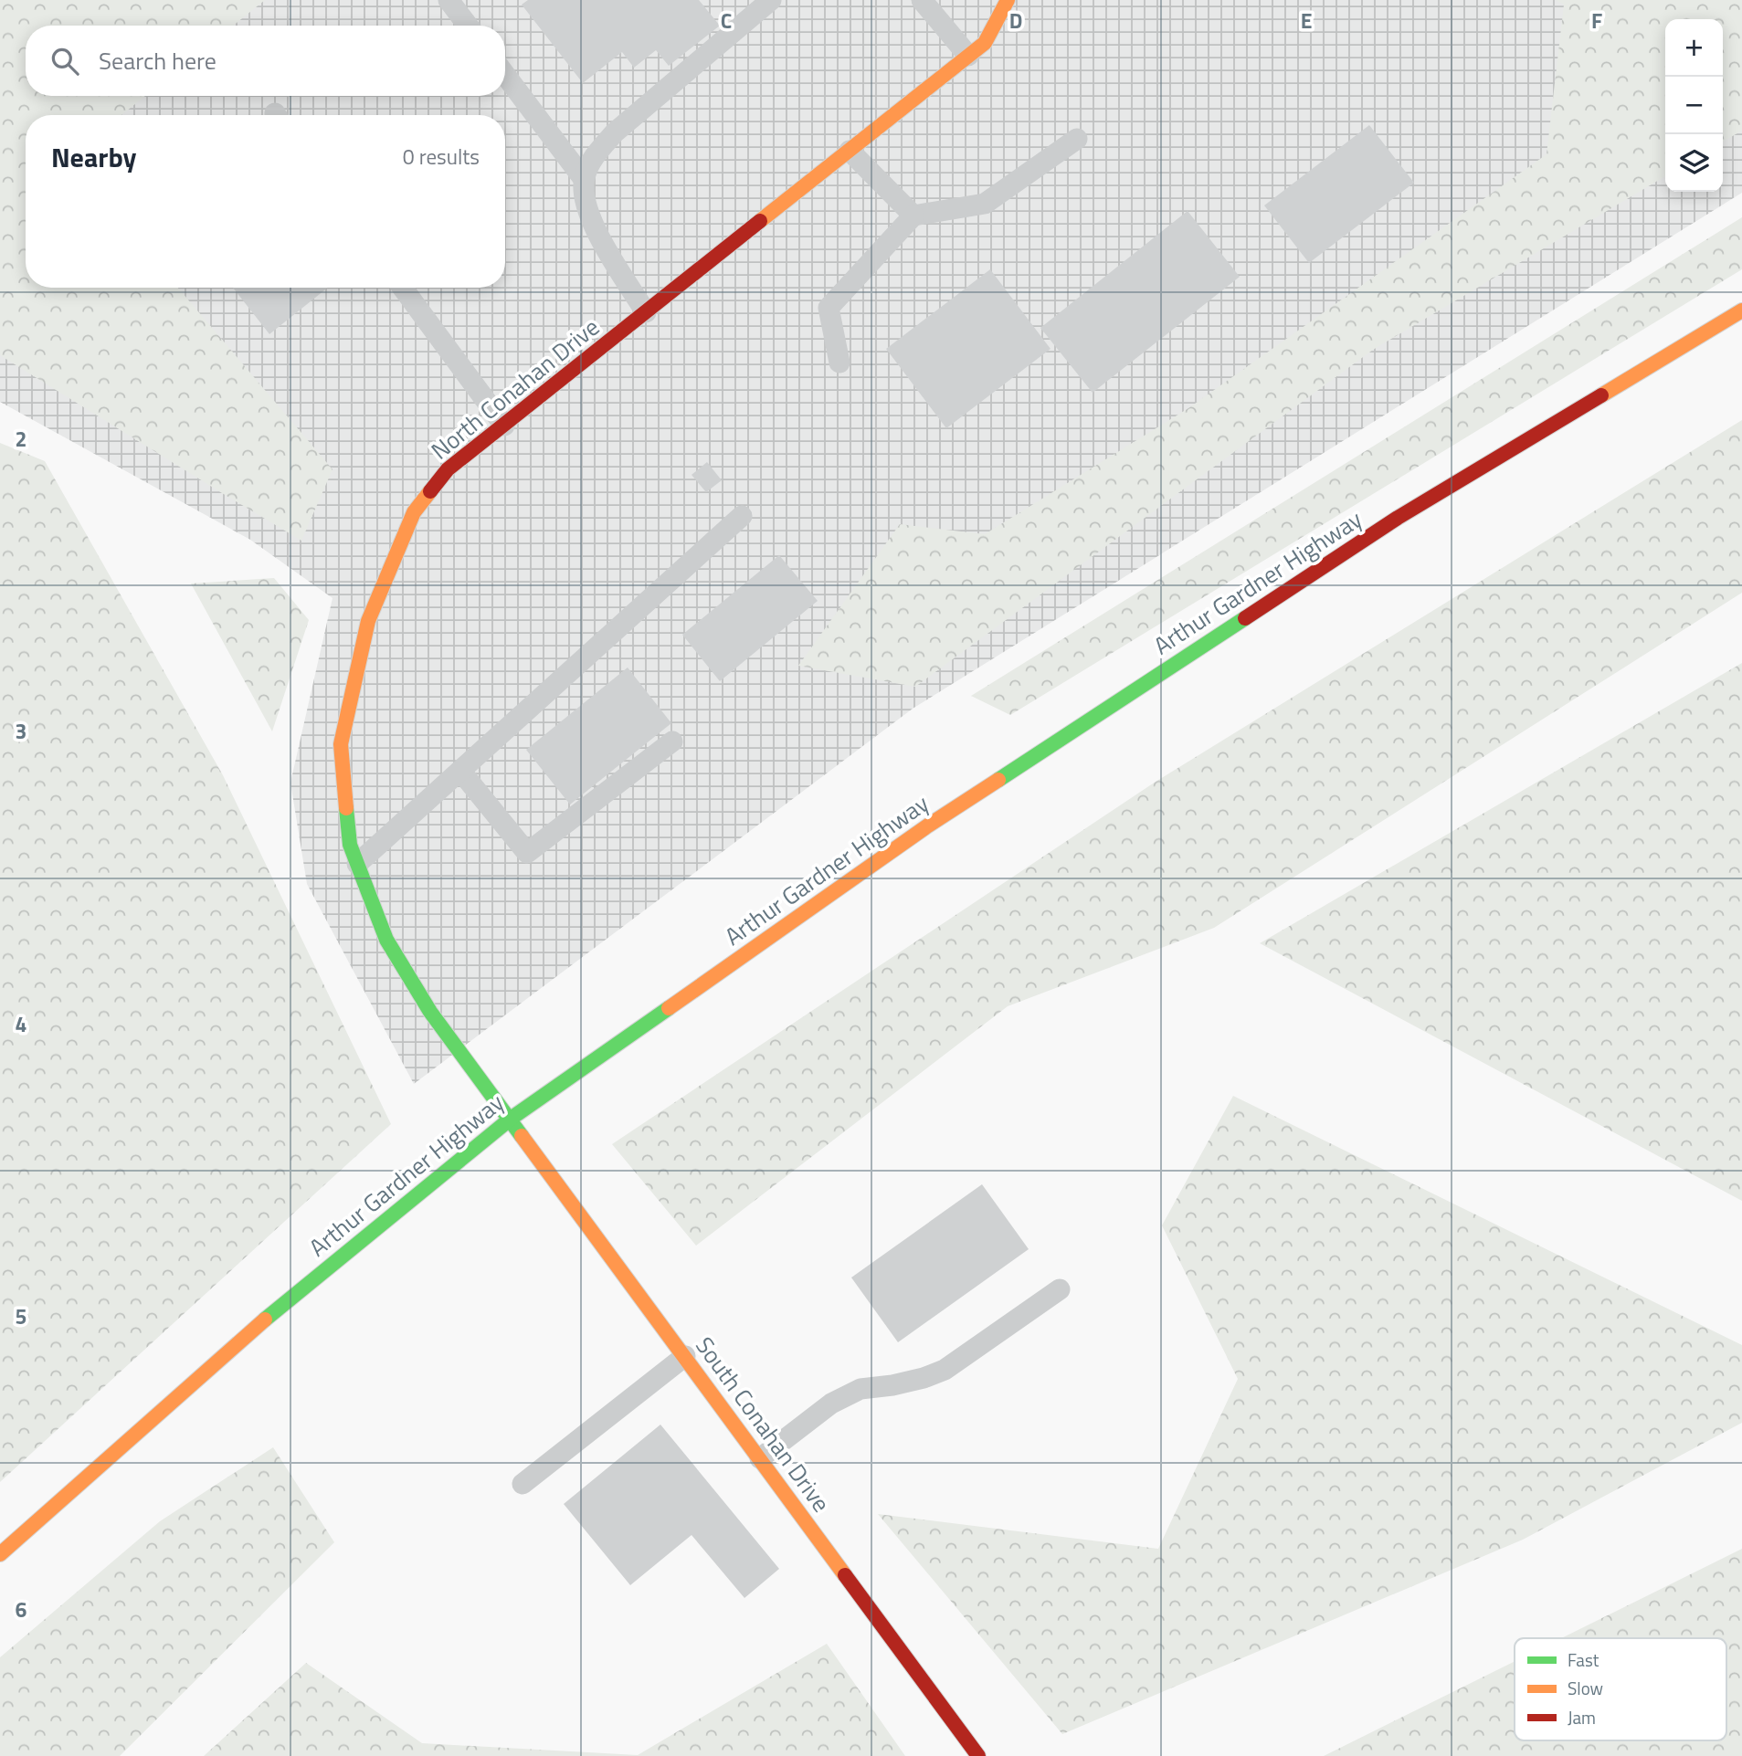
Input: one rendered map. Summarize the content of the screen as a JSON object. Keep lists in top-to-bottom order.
{
  "streets": {
    "street": ["North Conahan Drive", "Arthur Gardner Highway", "South Conahan Drive"]
  },
  "crossings": [
    ["North Conahan Drive", "Arthur Gardner Highway"],
    ["North Conahan Drive", "South Conahan Drive"],
    ["Arthur Gardner Highway", "South Conahan Drive"]
  ],
  "legend": ["Fast", "Slow", "Jam"],
  "page": {
    "map_buttons": ["+", "−"],
    "search": "Search here",
    "heading": ["Nearby", "0 results"]
  },
  "grid": {
    "columns": [
      "C",
      "D",
      "E",
      "F"
    ],
    "rows": [
      "2",
      "3",
      "4",
      "5",
      "6"
    ]
  }
}
